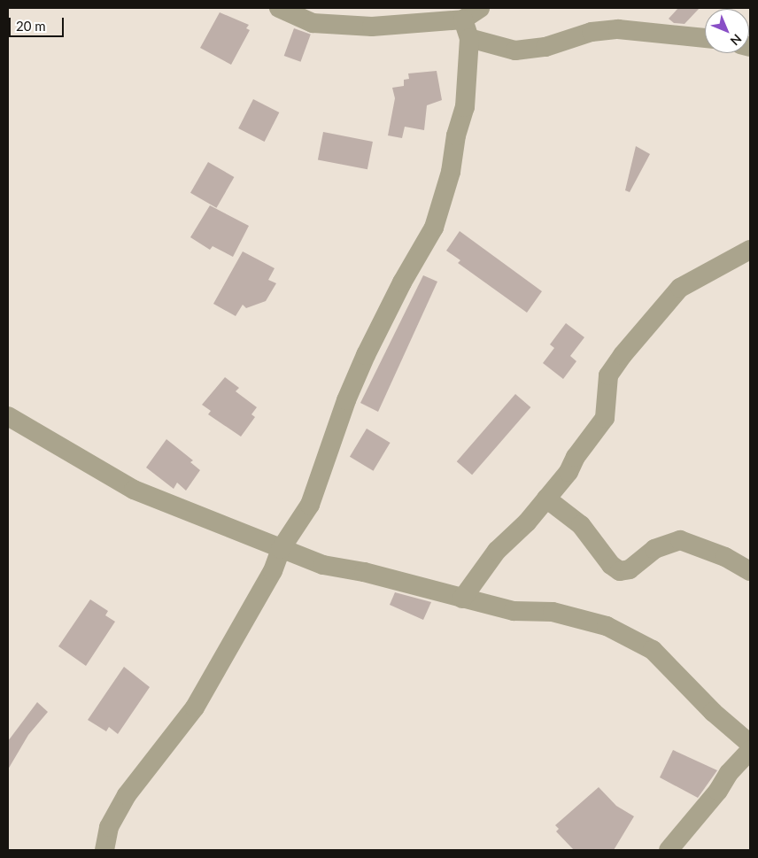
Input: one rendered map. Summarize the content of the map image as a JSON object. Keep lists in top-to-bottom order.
{
  "scale_bar": "20 m",
  "north": "bottom right"
}
